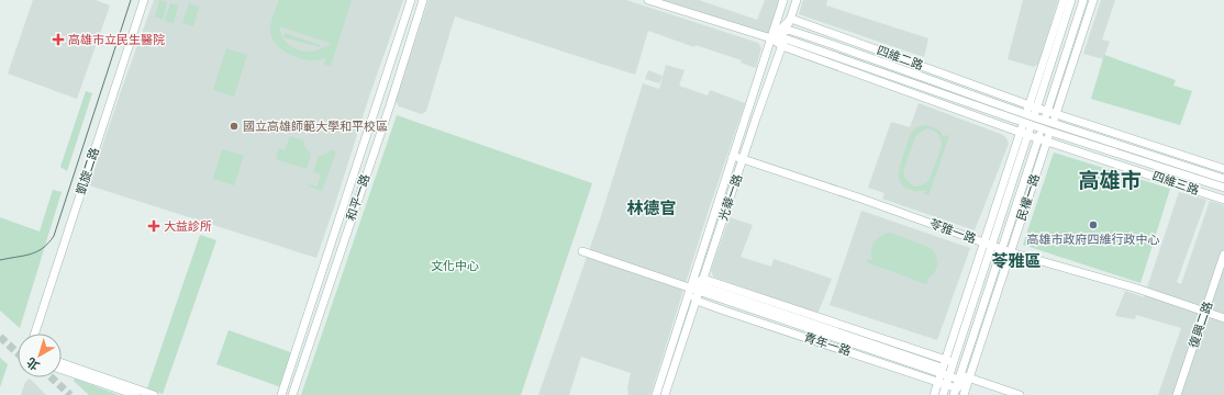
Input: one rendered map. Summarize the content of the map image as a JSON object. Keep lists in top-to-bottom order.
{
  "streets": {
    "street": [
      "四維二路",
      "凱旋二路",
      "四維三路",
      "和平一路",
      "光華一路",
      "民權一路",
      "苓雅一路",
      "復興二路",
      "青年一路"
    ]
  },
  "crossings": [
    ["四維二路", "四維三路"],
    ["四維二路", "光華一路"],
    ["四維三路", "民權一路"],
    ["光華一路", "苓雅一路"],
    ["光華一路", "青年一路"],
    ["民權一路", "苓雅一路"],
    ["民權一路", "青年一路"],
    ["苓雅一路", "復興二路"]
  ],
  "districts": ["高雄市", "林德官", "苓雅區"],
  "parks": ["文化中心"],
  "places": {
    "health": ["高雄市立民生醫院", "大益診所"],
    "other": ["國立高雄師範大學和平校區", "高雄市政府四維行政中心"]
  },
  "north": "bottom left"
}
